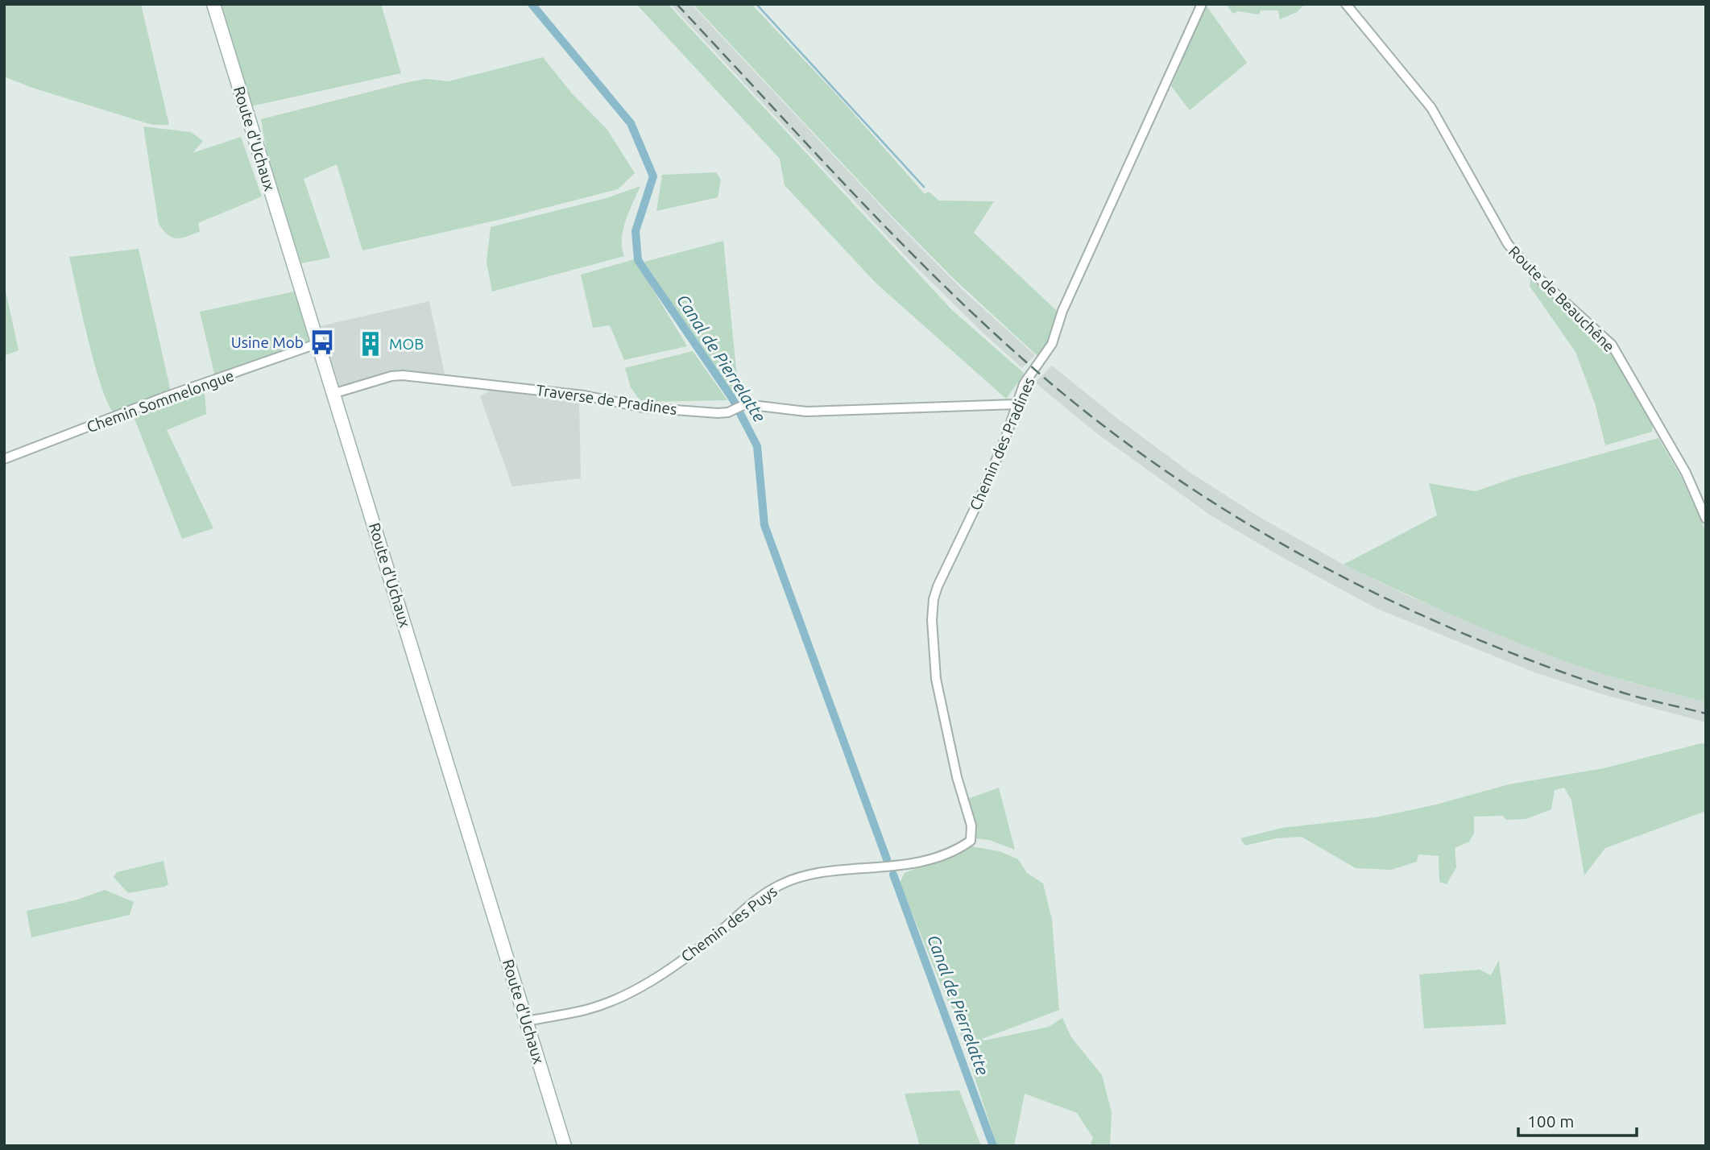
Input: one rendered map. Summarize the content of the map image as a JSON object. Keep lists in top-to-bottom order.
{
  "streets": {
    "main road": ["Route d'Uchaux"],
    "street": [
      "Route de Beauchêne",
      "Traverse de Pradines",
      "Chemin Sommelongue",
      "Chemin des Pradines",
      "Chemin des Puys"
    ]
  },
  "crossings": [
    ["Route d'Uchaux", "Traverse de Pradines"],
    ["Route d'Uchaux", "Chemin Sommelongue"],
    ["Route d'Uchaux", "Chemin des Puys"],
    ["Traverse de Pradines", "Chemin des Pradines"],
    ["Chemin des Pradines", "Chemin des Puys"]
  ],
  "water": ["Canal de Pierrelatte"],
  "places": {
    "bus stop": ["Usine Mob"],
    "building": ["MOB"]
  },
  "scale_bar": "100 m"
}
